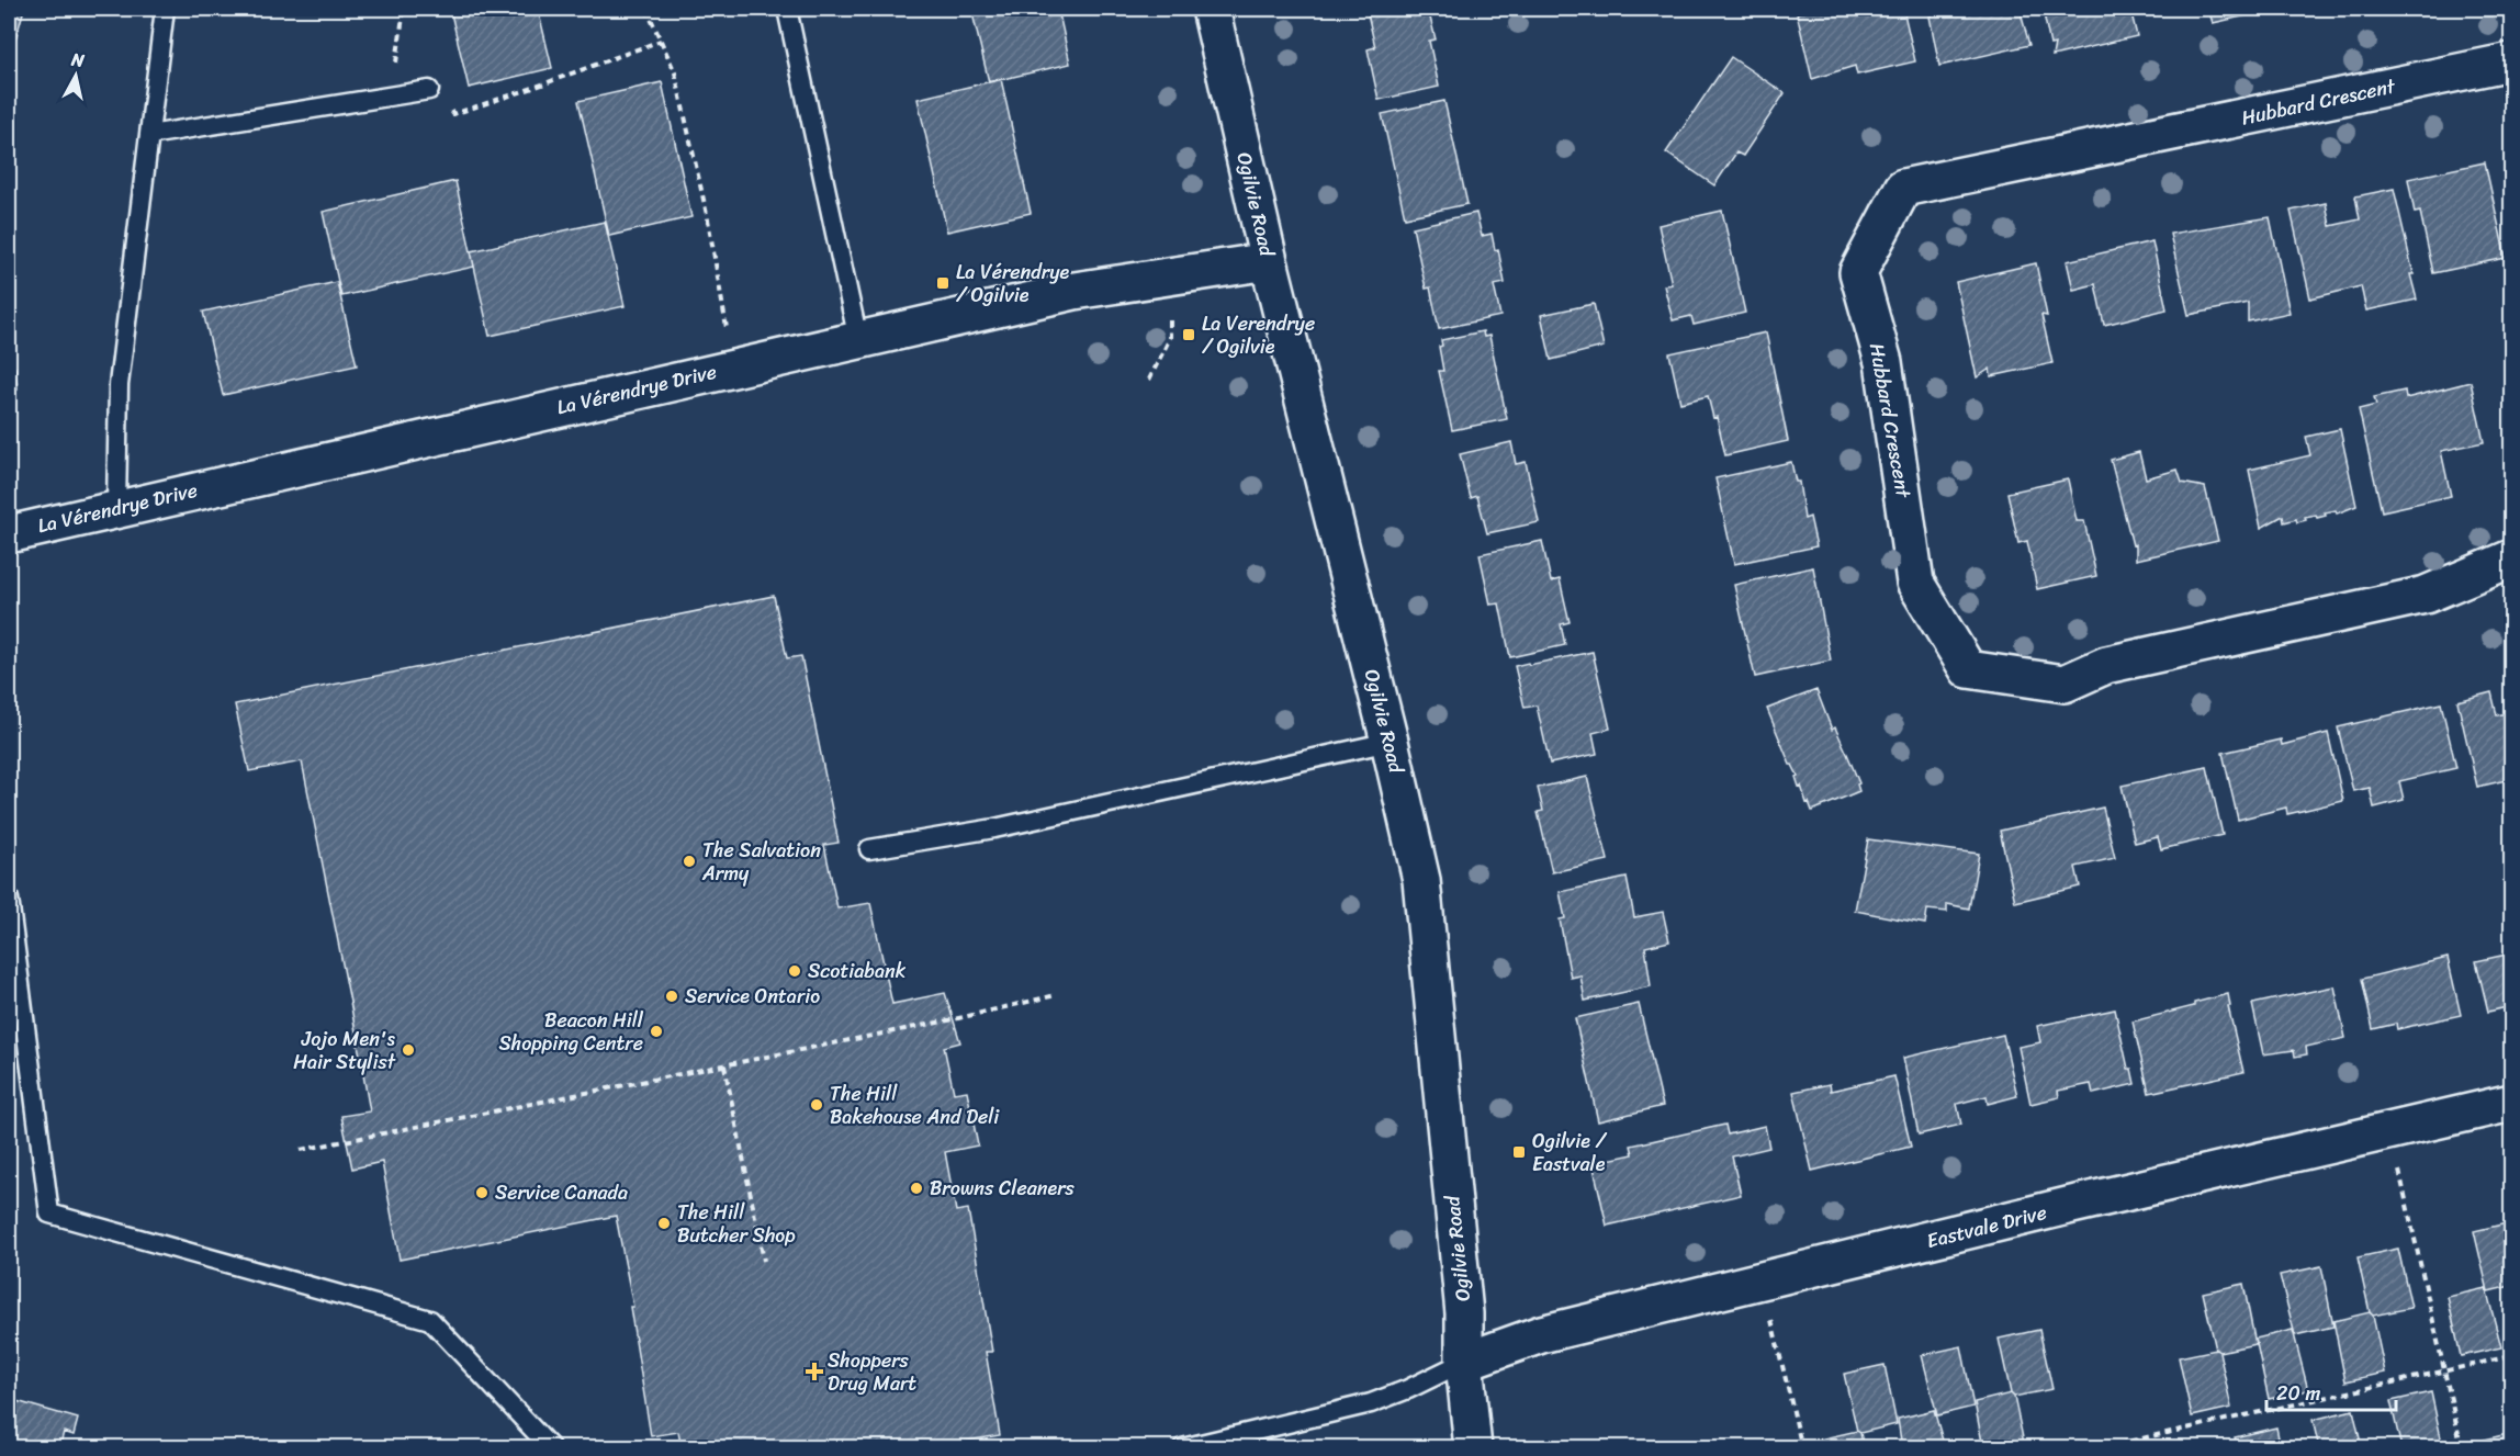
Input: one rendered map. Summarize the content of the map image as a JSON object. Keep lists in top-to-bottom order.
{
  "streets": {
    "street": [
      "Hubbard Crescent",
      "Ogilvie Road",
      "La Vérendrye Drive",
      "Eastvale Drive"
    ]
  },
  "crossings": [
    ["Ogilvie Road", "La Vérendrye Drive"],
    ["Ogilvie Road", "Eastvale Drive"]
  ],
  "places": {
    "transit": ["La Vérendrye / Ogilvie", "La Verendrye / Ogilvie", "Ogilvie / Eastvale"],
    "other": [
      "The Salvation Army",
      "Scotiabank",
      "Service Ontario",
      "Beacon Hill Shopping Centre",
      "Jojo Men's Hair Stylist",
      "The Hill Bakehouse And Deli",
      "Browns Cleaners",
      "Service Canada",
      "The Hill Butcher Shop"
    ],
    "health": ["Shoppers Drug Mart"]
  },
  "scale_bar": "20 m",
  "north": "top"
}
